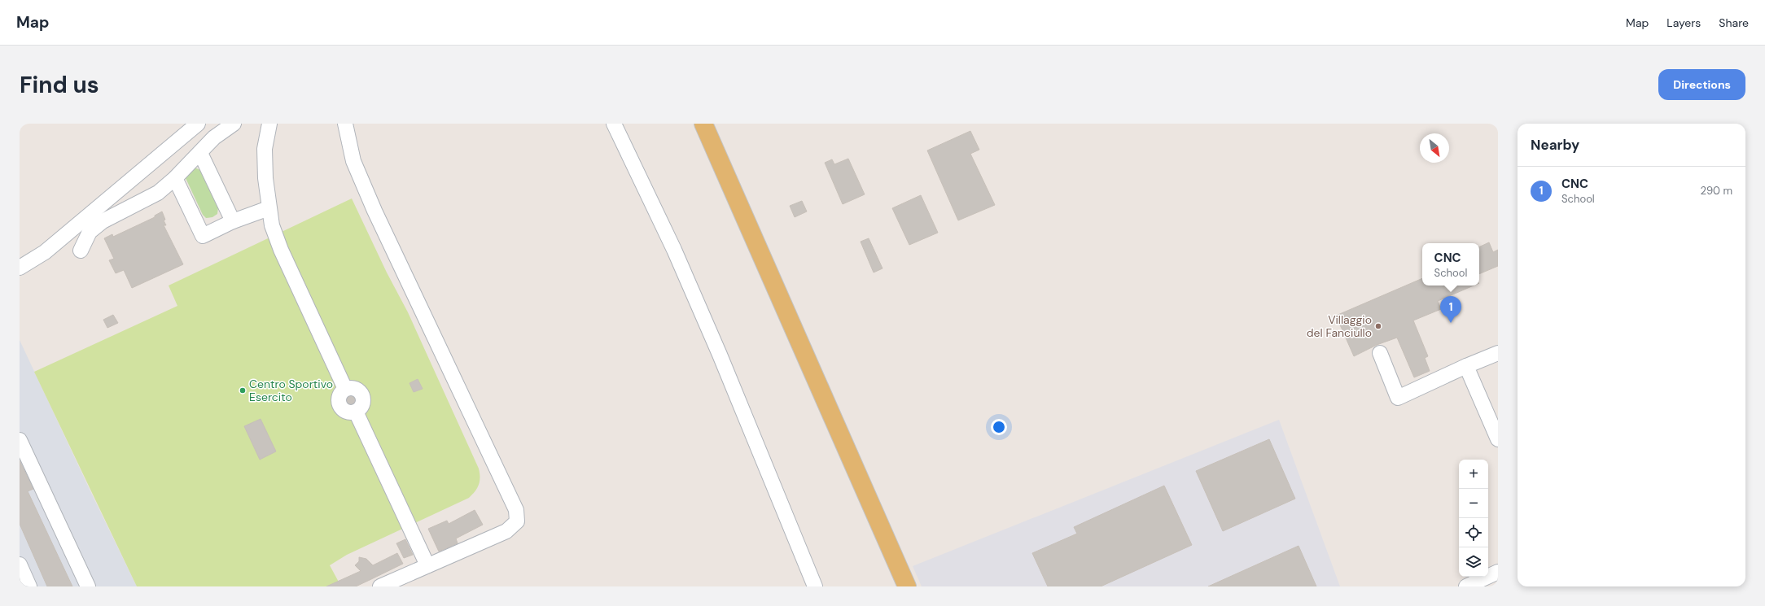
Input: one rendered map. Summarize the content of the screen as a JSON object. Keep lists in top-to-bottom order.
{
  "places": ["Villaggio del Fanciullo", "Centro Sportivo Esercito"],
  "north": "bottom right",
  "page": {
    "header": "Map",
    "nav": ["Map", "Layers", "Share"],
    "buttons": "Directions",
    "title": "Find us",
    "heading": "Nearby",
    "list": [
      {
        "mark": "1",
        "name": "CNC",
        "note": "School",
        "value": "290 m"
      }
    ],
    "popup": ["CNC", "School"],
    "pins": "1",
    "map_buttons": ["+", "−"]
  }
}
